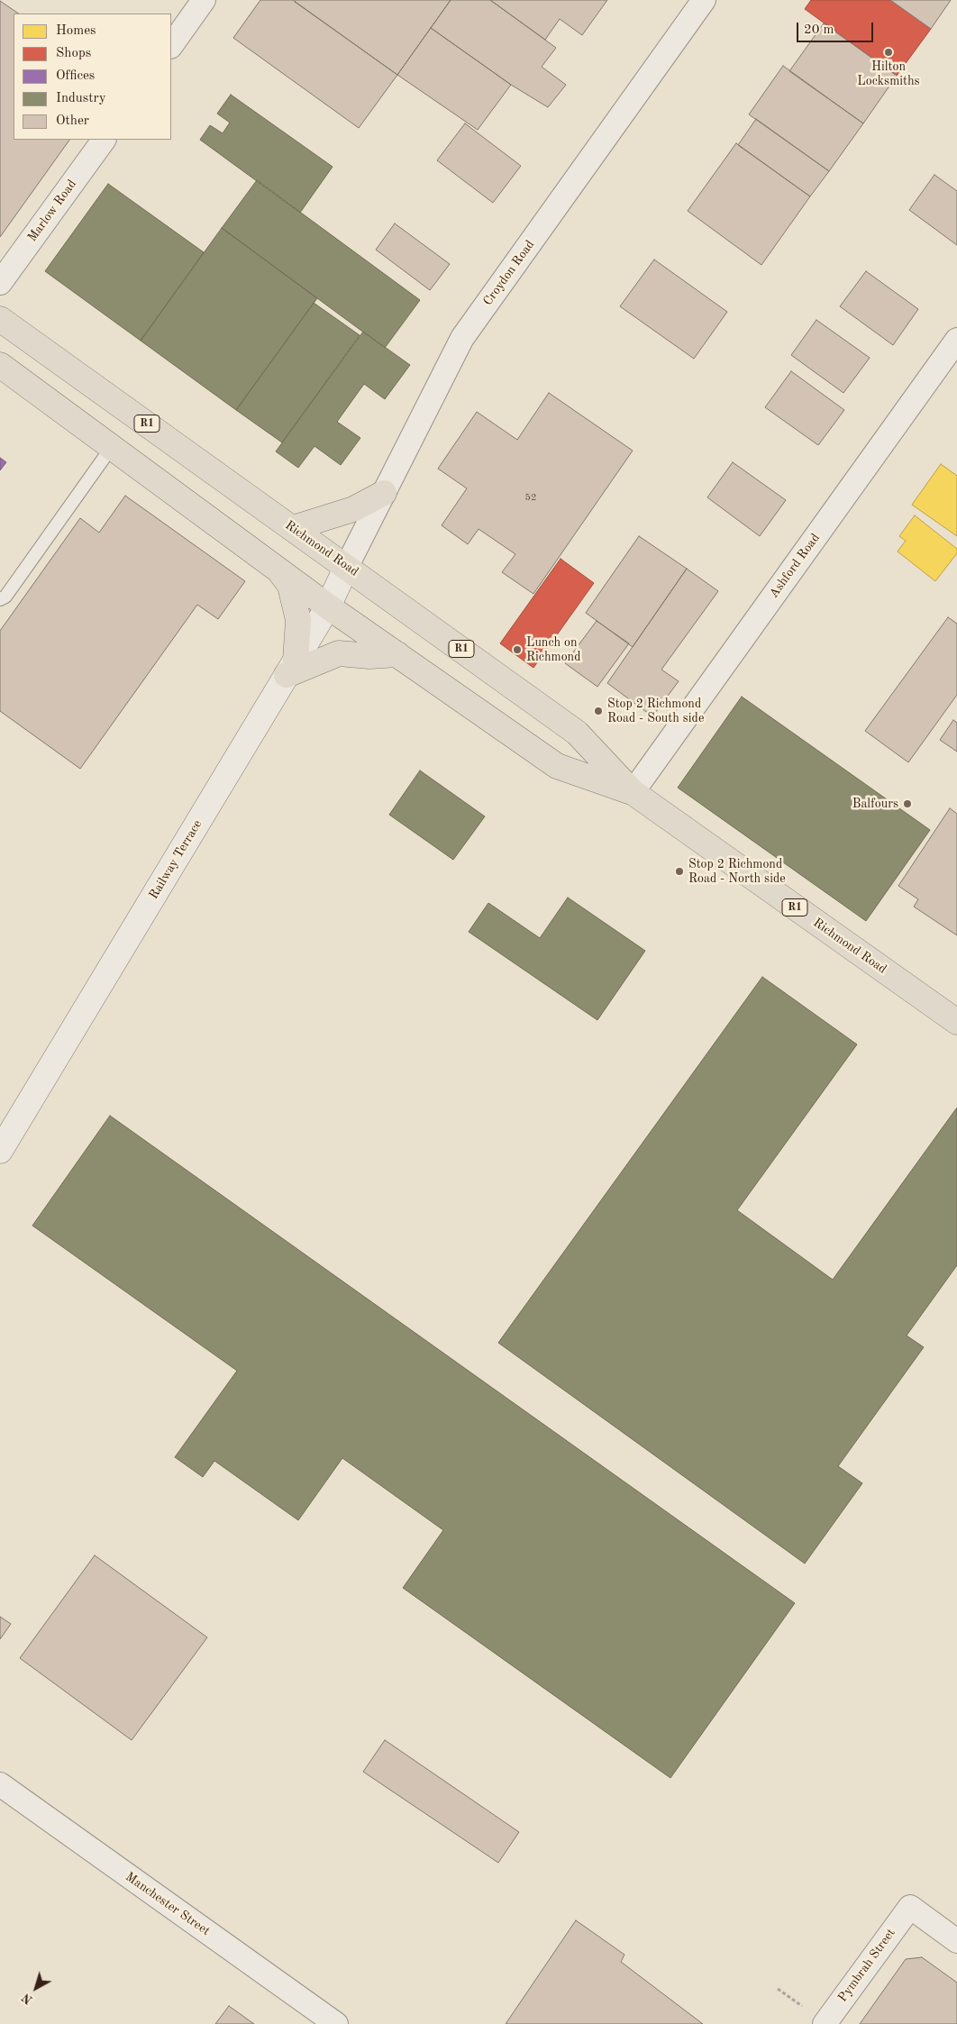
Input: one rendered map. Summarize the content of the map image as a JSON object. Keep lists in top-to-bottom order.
{
  "streets": {
    "main road": ["R1", "Richmond Road", "Railway Terrace"],
    "street": [
      "Marlow Road",
      "Croydon Road",
      "Ashford Road",
      "Manchester Street",
      "Pymbrah Street"
    ]
  },
  "crossings": [
    ["Croydon Road", "Richmond Road"],
    ["Croydon Road", "Railway Terrace"],
    ["Richmond Road", "Ashford Road"],
    ["Richmond Road", "Railway Terrace"]
  ],
  "places": [
    "Hilton Locksmiths",
    "Lunch on Richmond",
    "Stop 2 Richmond Road - South side",
    "Balfours",
    "Stop 2 Richmond Road - North side"
  ],
  "house_numbers": ["52"],
  "legend": [
    "Homes",
    "Shops",
    "Offices",
    "Industry",
    "Other"
  ],
  "scale_bar": "20 m",
  "north": "bottom left"
}
